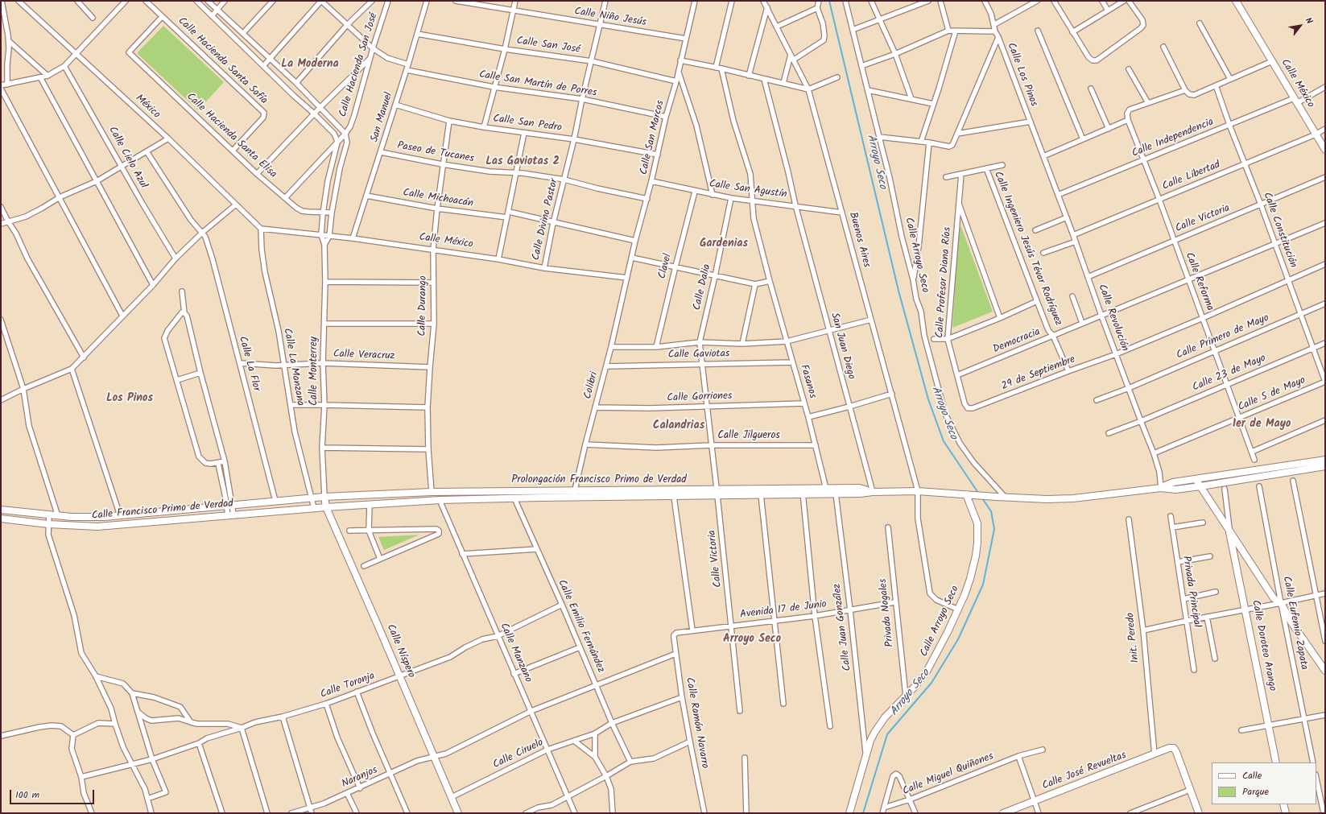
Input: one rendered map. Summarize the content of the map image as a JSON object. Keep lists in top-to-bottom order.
{
  "streets": {
    "main road": [
      "Calle México",
      "Calle Arroyo Seco",
      "Prolongación Francisco Primo de Verdad",
      "Calle Francisco Primo de Verdad",
      "Calle Doroteo Arango",
      "Calle Níspero",
      "Calle José Revueltas"
    ],
    "street": [
      "Calle Niño Jesús",
      "Calle San José",
      "Calle Hacienda Santa Sofía",
      "Calle Hacienda San José",
      "Calle Los Pinos",
      "Calle San Martín de Porres",
      "México",
      "San Manuel",
      "Calle San Pedro",
      "Calle Hacienda Santa Elisa",
      "Calle San Marcos",
      "Calle Independencia",
      "Paseo de Tucanes",
      "Calle Cielo Azul",
      "Calle Libertad",
      "Calle San Agustín",
      "Calle Michoacán",
      "Calle Victoria",
      "Calle Divino Pastor",
      "Calle Constitución",
      "Buenos Aires",
      "Calle Ingeniero Jesús Tévar Rodríguez",
      "Clavel",
      "Calle Reforma",
      "Calle Profesor Diana Ríos",
      "Calle Dalia",
      "Calle Durango",
      "Calle Revolución",
      "Calle Primero de Mayo",
      "Democracia",
      "San Juan Diego",
      "Calle Gaviotas",
      "Calle Veracruz",
      "Calle La Flor",
      "Calle La Manzana",
      "Calle Monterrey",
      "29 de Septiembre",
      "Calle 23 de Mayo",
      "Fasanos",
      "Colibri",
      "Calle 5 de Mayo",
      "Calle Gorriones",
      "Calle Jilgueros",
      "Privada Principal",
      "Avenida 17 de Junio",
      "Privada Nogales",
      "Calle Eufemio Zapata",
      "Calle Emilio Fernández",
      "Calle Juan González",
      "Init. Peredo",
      "Calle Manzano",
      "Calle Toronja",
      "Calle Ramón Navarro",
      "Calle Ciruelo",
      "Calle Miguel Quiñones",
      "Naranjos"
    ]
  },
  "crossings": [
    ["Calle Niño Jesús", "Calle San Marcos"],
    ["Calle Niño Jesús", "Calle Divino Pastor"],
    ["Calle San José", "San Manuel"],
    ["Calle San José", "Calle San Marcos"],
    ["Calle San José", "Calle Divino Pastor"],
    ["Calle Hacienda Santa Sofía", "Calle Hacienda Santa Elisa"],
    ["Calle Hacienda San José", "Calle México"],
    ["Calle Hacienda San José", "Calle Hacienda Santa Elisa"],
    ["Calle Hacienda San José", "Calle Monterrey"],
    ["Calle Los Pinos", "Calle Revolución"],
    ["Calle México", "México"],
    ["Calle México", "San Manuel"],
    ["Calle México", "Calle San Marcos"],
    ["Calle México", "Calle Independencia"],
    ["Calle México", "Calle Libertad"],
    ["Calle México", "Calle Divino Pastor"],
    ["Calle México", "Calle Durango"],
    ["Calle México", "Calle La Manzana"],
    ["Calle México", "Calle Monterrey"],
    ["Calle México", "Colibri"],
    ["Calle San Martín de Porres", "San Manuel"],
    ["Calle San Martín de Porres", "Calle San Marcos"],
    ["Calle San Martín de Porres", "Calle Divino Pastor"],
    ["México", "Calle La Manzana"],
    ["San Manuel", "Calle San Pedro"],
    ["San Manuel", "Paseo de Tucanes"],
    ["San Manuel", "Calle Michoacán"],
    ["Calle San Pedro", "Calle San Marcos"],
    ["Calle San Pedro", "Calle Divino Pastor"],
    ["Calle San Pedro", "Calle Durango"],
    ["Calle San Marcos", "Paseo de Tucanes"],
    ["Calle San Marcos", "Calle San Agustín"],
    ["Calle San Marcos", "Colibri"],
    ["Calle Independencia", "Calle Constitución"],
    ["Calle Independencia", "Calle Reforma"],
    ["Calle Independencia", "Calle Revolución"],
    ["Paseo de Tucanes", "Calle Divino Pastor"],
    ["Paseo de Tucanes", "Calle Durango"],
    ["Calle Libertad", "Calle Constitución"],
    ["Calle Libertad", "Calle Reforma"],
    ["Calle Libertad", "Calle Revolución"],
    ["Calle San Agustín", "Buenos Aires"],
    ["Calle San Agustín", "Clavel"],
    ["Calle San Agustín", "Calle Dalia"],
    ["Calle San Agustín", "San Juan Diego"],
    ["Calle San Agustín", "Fasanos"],
    ["Calle Michoacán", "Calle Durango"],
    ["Calle Victoria", "Calle Constitución"],
    ["Calle Victoria", "Calle Reforma"],
    ["Calle Victoria", "Calle Dalia"],
    ["Calle Victoria", "Calle Revolución"],
    ["Calle Victoria", "Calle Gaviotas"],
    ["Calle Victoria", "Calle Gorriones"],
    ["Calle Victoria", "Calle Jilgueros"],
    ["Calle Victoria", "Prolongación Francisco Primo de Verdad"],
    ["Calle Victoria", "Avenida 17 de Junio"],
    ["Calle Constitución", "Calle Primero de Mayo"],
    ["Calle Constitución", "Democracia"],
    ["Calle Constitución", "29 de Septiembre"],
    ["Calle Constitución", "Calle 23 de Mayo"],
    ["Calle Constitución", "Calle 5 de Mayo"],
    ["Buenos Aires", "Calle Arroyo Seco"],
    ["Buenos Aires", "Prolongación Francisco Primo de Verdad"],
    ["Calle Ingeniero Jesús Tévar Rodríguez", "Democracia"],
    ["Calle Ingeniero Jesús Tévar Rodríguez", "29 de Septiembre"],
    ["Calle Arroyo Seco", "Prolongación Francisco Primo de Verdad"],
    ["Calle Arroyo Seco", "Privada Nogales"],
    ["Calle Arroyo Seco", "Calle Juan González"],
    ["Calle Reforma", "Calle Primero de Mayo"],
    ["Calle Reforma", "Democracia"],
    ["Calle Reforma", "29 de Septiembre"],
    ["Calle Reforma", "Calle 23 de Mayo"],
    ["Calle Reforma", "Calle 5 de Mayo"],
    ["Calle Profesor Diana Ríos", "Democracia"],
    ["Calle Profesor Diana Ríos", "29 de Septiembre"],
    ["Calle Durango", "Calle Veracruz"],
    ["Calle Durango", "Prolongación Francisco Primo de Verdad"],
    ["Calle Revolución", "Calle Primero de Mayo"],
    ["Calle Revolución", "Democracia"],
    ["Calle Revolución", "29 de Septiembre"],
    ["Calle Revolución", "Calle 23 de Mayo"],
    ["Calle Revolución", "Calle 5 de Mayo"],
    ["San Juan Diego", "Prolongación Francisco Primo de Verdad"],
    ["Calle Gaviotas", "Fasanos"],
    ["Calle Gaviotas", "Colibri"],
    ["Calle Veracruz", "Calle La Flor"],
    ["Calle Veracruz", "Calle La Manzana"],
    ["Calle Veracruz", "Calle Monterrey"],
    ["Calle La Flor", "Calle Francisco Primo de Verdad"],
    ["Calle La Manzana", "Calle Francisco Primo de Verdad"],
    ["Calle Monterrey", "Prolongación Francisco Primo de Verdad"],
    ["Calle Monterrey", "Calle Francisco Primo de Verdad"],
    ["Calle Monterrey", "Calle Níspero"],
    ["Fasanos", "Calle Gorriones"],
    ["Fasanos", "Calle Jilgueros"],
    ["Fasanos", "Prolongación Francisco Primo de Verdad"],
    ["Colibri", "Calle Gorriones"],
    ["Colibri", "Calle Jilgueros"],
    ["Colibri", "Prolongación Francisco Primo de Verdad"],
    ["Prolongación Francisco Primo de Verdad", "Calle Francisco Primo de Verdad"],
    ["Prolongación Francisco Primo de Verdad", "Calle Emilio Fernández"],
    ["Prolongación Francisco Primo de Verdad", "Calle Juan González"],
    ["Prolongación Francisco Primo de Verdad", "Calle Níspero"],
    ["Prolongación Francisco Primo de Verdad", "Calle Manzano"],
    ["Calle Francisco Primo de Verdad", "Calle Níspero"],
    ["Avenida 17 de Junio", "Privada Nogales"],
    ["Avenida 17 de Junio", "Calle Juan González"],
    ["Avenida 17 de Junio", "Calle Ramón Navarro"],
    ["Calle Eufemio Zapata", "Calle Doroteo Arango"],
    ["Calle Emilio Fernández", "Calle Toronja"],
    ["Calle Emilio Fernández", "Calle Ciruelo"],
    ["Calle Emilio Fernández", "Naranjos"],
    ["Init. Peredo", "Calle José Revueltas"],
    ["Calle Níspero", "Calle Toronja"],
    ["Calle Níspero", "Calle Ciruelo"],
    ["Calle Níspero", "Naranjos"],
    ["Calle Manzano", "Calle Toronja"],
    ["Calle Manzano", "Calle Ciruelo"],
    ["Calle Manzano", "Naranjos"],
    ["Calle Ramón Navarro", "Calle Ciruelo"],
    ["Calle Ramón Navarro", "Naranjos"]
  ],
  "districts": [
    "La Moderna",
    "Las Gaviotas 2",
    "Gardenias",
    "Los Pinos",
    "1er de Mayo",
    "Calandrias",
    "Arroyo Seco"
  ],
  "water": ["Arroyo Seco"],
  "legend": ["Calle", "Parque"],
  "scale_bar": "100 m",
  "north": "top right"
}
